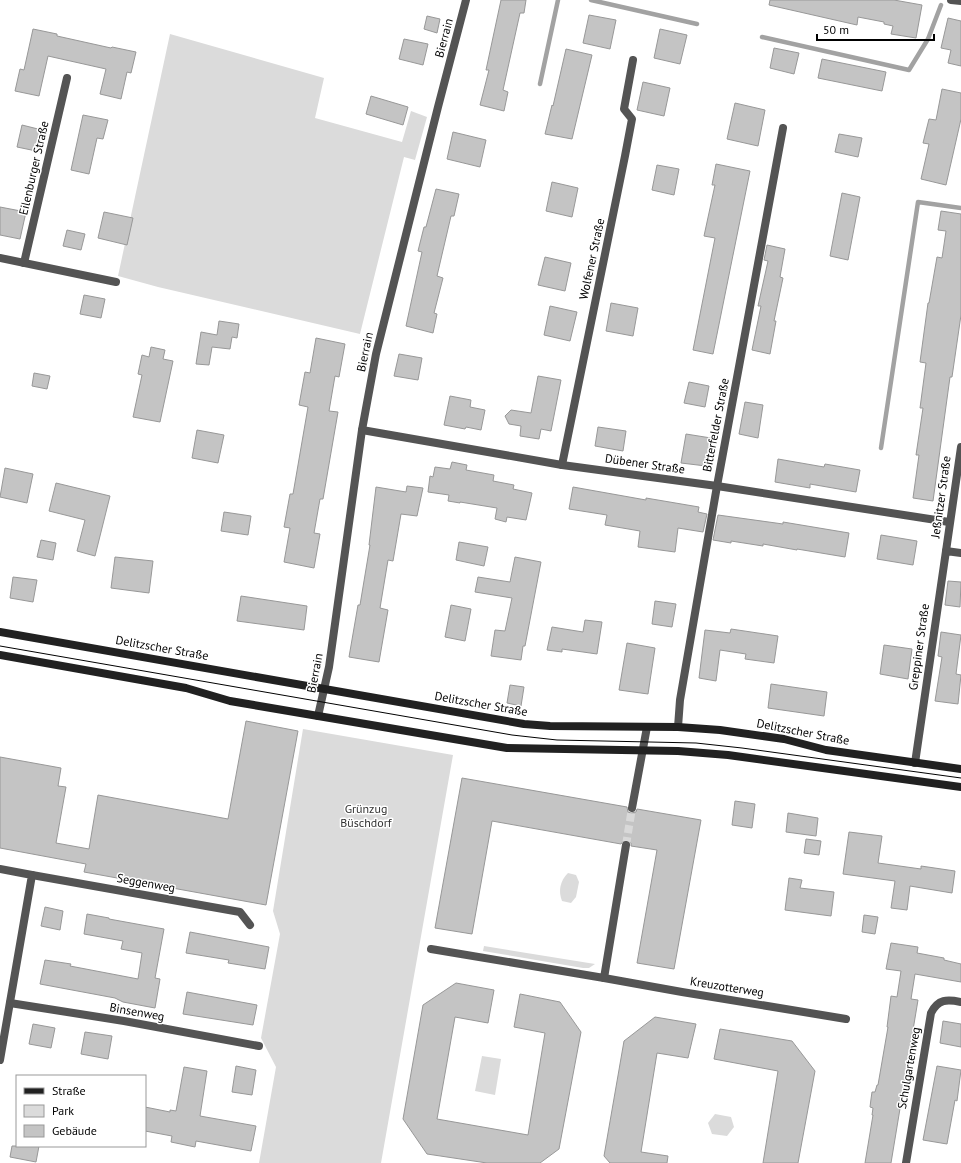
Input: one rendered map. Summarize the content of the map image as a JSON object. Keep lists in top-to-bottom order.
{
  "streets": {
    "main road": ["Delitzscher Straße"],
    "street": [
      "Bierrain",
      "Eilenburger Straße",
      "Wolfener Straße",
      "Bitterfelder Straße",
      "Dübener Straße",
      "Jeßnitzer Straße",
      "Greppiner Straße",
      "Seggenweg",
      "Kreuzotterweg",
      "Binsenweg",
      "Schulgartenweg"
    ]
  },
  "crossings": [
    ["Bierrain", "Dübener Straße"],
    ["Bierrain", "Delitzscher Straße"],
    ["Wolfener Straße", "Dübener Straße"],
    ["Bitterfelder Straße", "Dübener Straße"],
    ["Bitterfelder Straße", "Delitzscher Straße"],
    ["Dübener Straße", "Jeßnitzer Straße"],
    ["Jeßnitzer Straße", "Greppiner Straße"],
    ["Greppiner Straße", "Delitzscher Straße"]
  ],
  "parks": ["Grünzug Büschdorf"],
  "legend": ["Straße", "Park", "Gebäude"],
  "scale_bar": "50 m"
}
